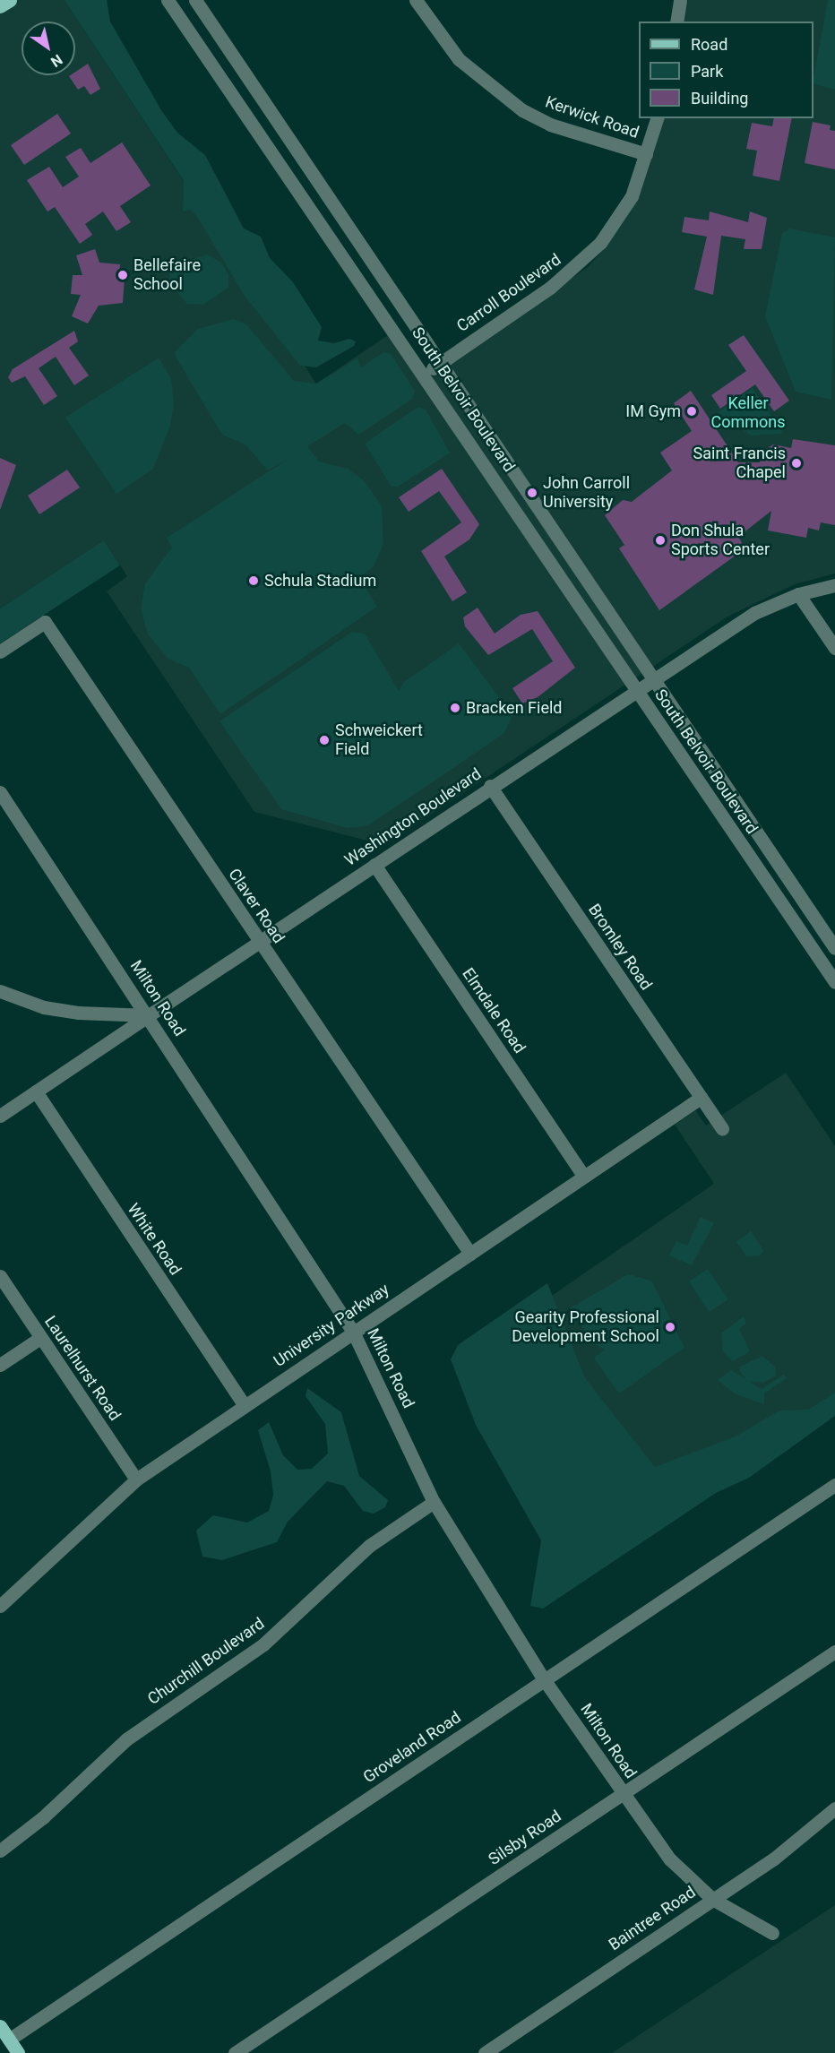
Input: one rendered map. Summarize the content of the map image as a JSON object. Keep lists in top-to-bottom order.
{
  "streets": {
    "street": [
      "Kerwick Road",
      "Carroll Boulevard",
      "South Belvoir Boulevard",
      "Washington Boulevard",
      "Claver Road",
      "Bromley Road",
      "Milton Road",
      "Elmdale Road",
      "White Road",
      "University Parkway",
      "Laurelhurst Road",
      "Churchill Boulevard",
      "Groveland Road",
      "Silsby Road",
      "Baintree Road"
    ]
  },
  "crossings": [
    ["Kerwick Road", "Carroll Boulevard"],
    ["Carroll Boulevard", "South Belvoir Boulevard"],
    ["South Belvoir Boulevard", "Washington Boulevard"],
    ["Washington Boulevard", "Claver Road"],
    ["Washington Boulevard", "Bromley Road"],
    ["Washington Boulevard", "Milton Road"],
    ["Washington Boulevard", "Elmdale Road"],
    ["Washington Boulevard", "White Road"],
    ["Claver Road", "University Parkway"],
    ["Bromley Road", "University Parkway"],
    ["Milton Road", "University Parkway"],
    ["Milton Road", "Churchill Boulevard"],
    ["Milton Road", "Groveland Road"],
    ["Milton Road", "Silsby Road"],
    ["Milton Road", "Baintree Road"],
    ["Elmdale Road", "University Parkway"],
    ["White Road", "University Parkway"],
    ["University Parkway", "Laurelhurst Road"]
  ],
  "parks": ["Keller Commons"],
  "places": [
    "Bellefaire School",
    "IM Gym",
    "Saint Francis Chapel",
    "John Carroll University",
    "Don Shula Sports Center",
    "Schula Stadium",
    "Bracken Field",
    "Schweickert Field",
    "Gearity Professional Development School"
  ],
  "legend": ["Road", "Park", "Building"],
  "north": "bottom right"
}
